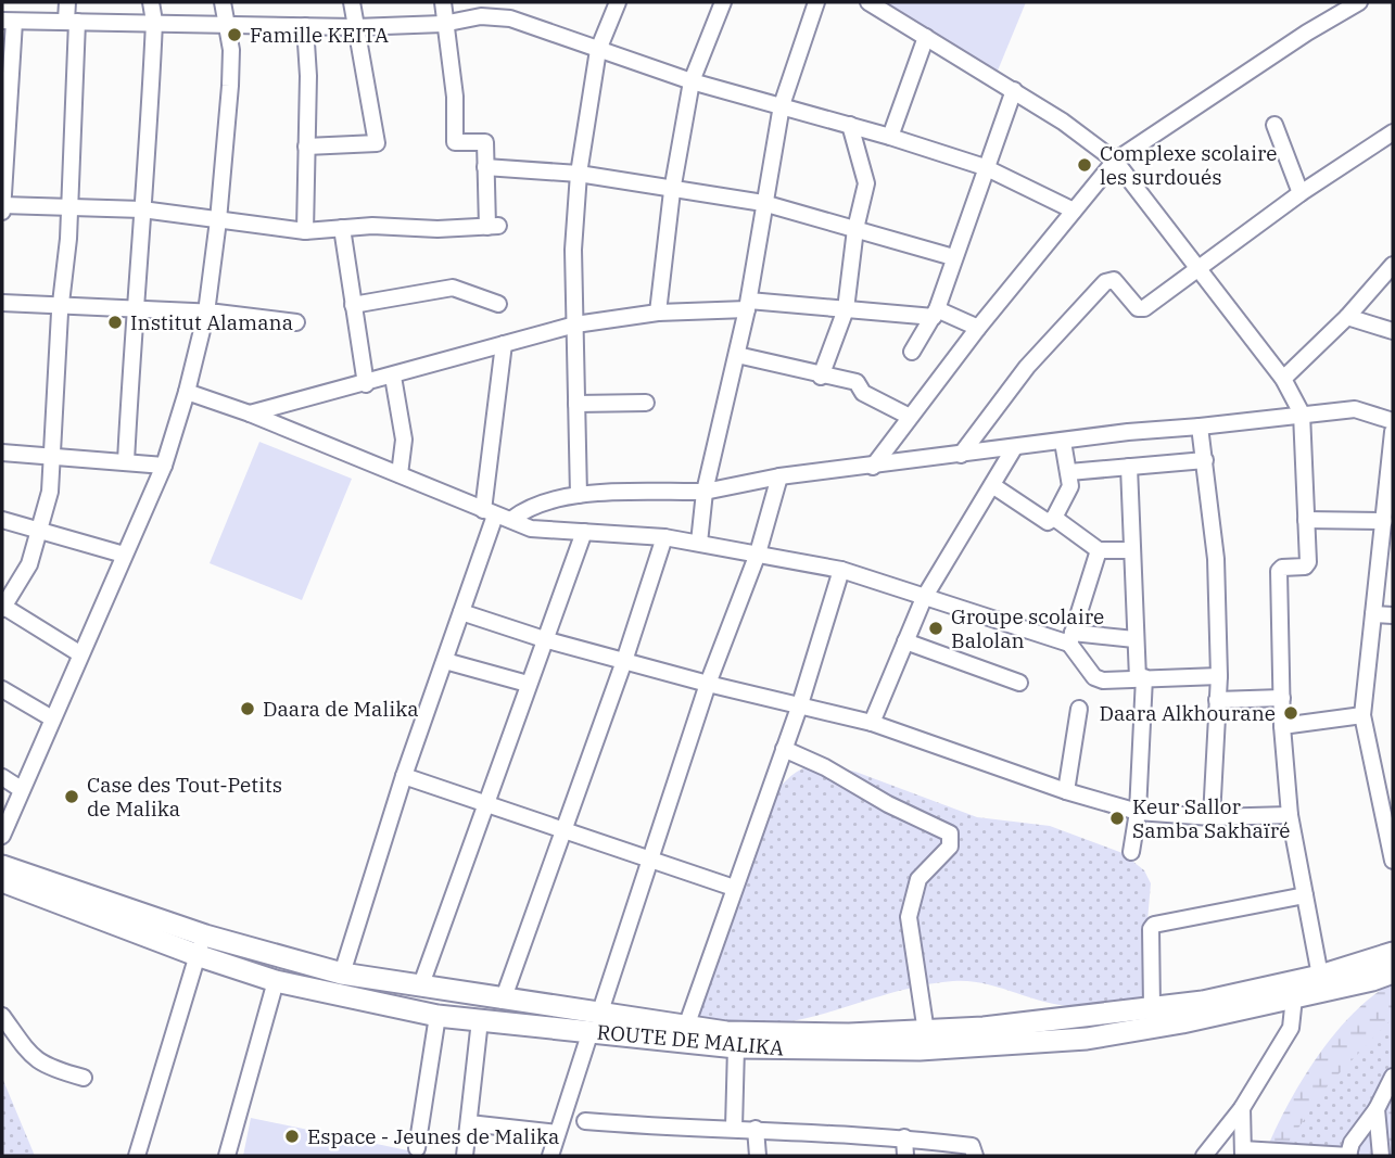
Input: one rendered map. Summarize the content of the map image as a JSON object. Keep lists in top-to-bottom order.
{
  "streets": {
    "main road": ["ROUTE DE MALIKA"]
  },
  "places": [
    "Famille KEITA",
    "Complexe scolaire les surdoués",
    "Institut Alamana",
    "Groupe scolaire Balolan",
    "Daara de Malika",
    "Daara Alkhourane",
    "Case des Tout-Petits de Malika",
    "Keur Sallor Samba Sakhaïré",
    "Espace - Jeunes de Malika"
  ]
}
